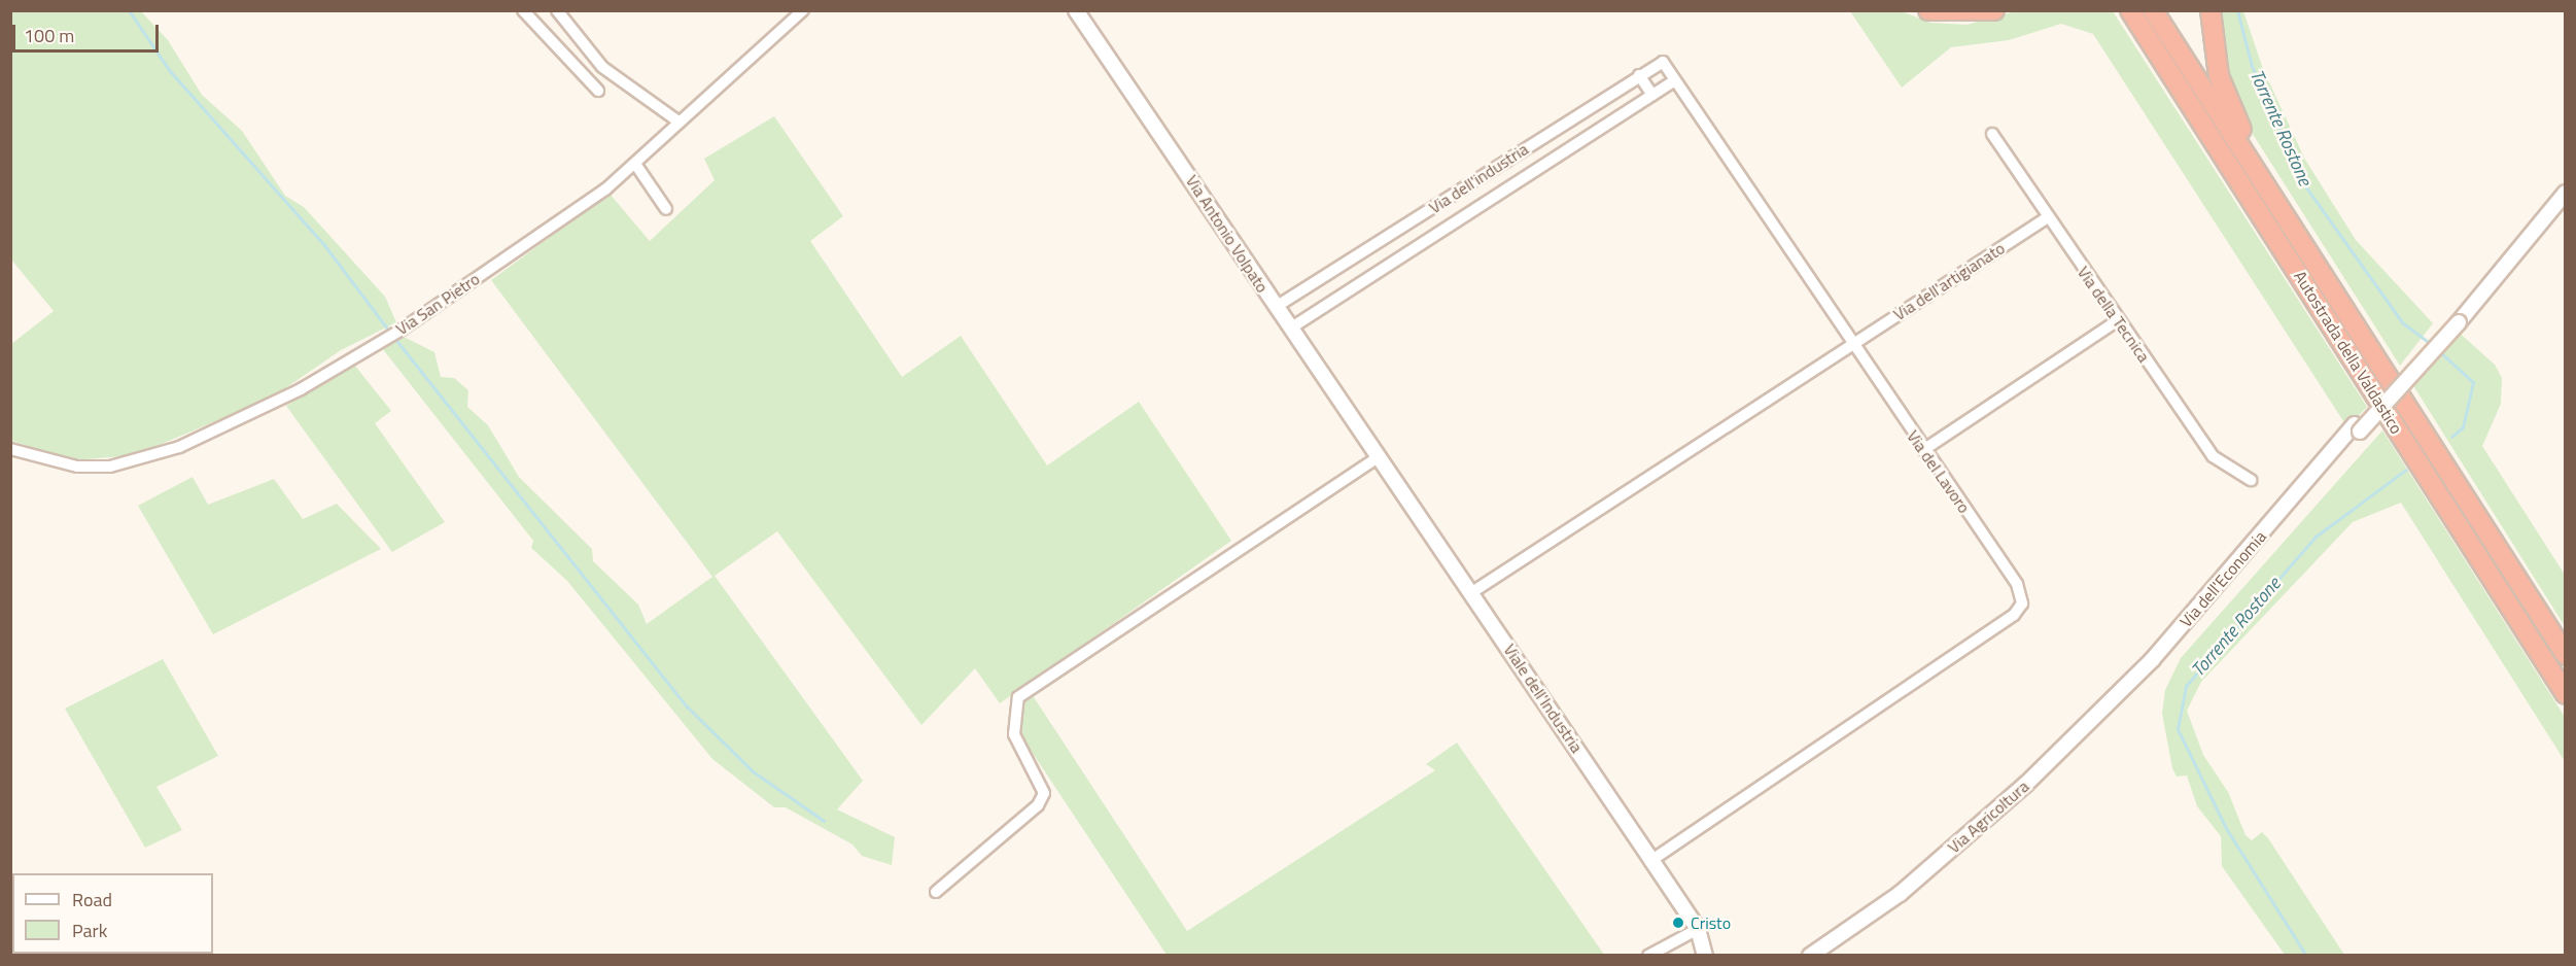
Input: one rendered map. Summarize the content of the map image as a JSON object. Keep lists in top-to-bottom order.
{
  "streets": {
    "highway": ["Autostrada della Valdastico"],
    "street": [
      "Via dell'industria",
      "Via Antonio Volpato",
      "Via dell'artigianato",
      "Via San Pietro",
      "Via della Tecnica",
      "Via del Lavoro",
      "Via dell'Economia",
      "Viale dell'Industria",
      "Via Agricoltura"
    ]
  },
  "crossings": [
    ["Via dell'industria", "Via Antonio Volpato"],
    ["Via dell'industria", "Via dell'artigianato"],
    ["Via dell'industria", "Via del Lavoro"],
    ["Via Antonio Volpato", "Viale dell'Industria"],
    ["Via dell'artigianato", "Via della Tecnica"],
    ["Via dell'artigianato", "Via del Lavoro"],
    ["Via del Lavoro", "Viale dell'Industria"],
    ["Via dell'Economia", "Via Agricoltura"]
  ],
  "water": ["Torrente Rostone"],
  "places": ["Cristo"],
  "legend": ["Road", "Park"],
  "scale_bar": "100 m"
}
